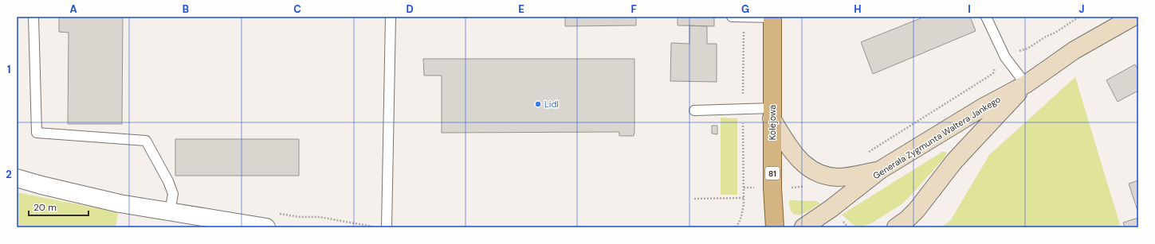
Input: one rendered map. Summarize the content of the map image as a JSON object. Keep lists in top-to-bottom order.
{
  "streets": {
    "main road": ["Kolejowa", "81"],
    "street": ["Generała Zygmunta Waltera Jankego"]
  },
  "places": ["Lidl"],
  "scale_bar": "20 m",
  "grid": {
    "columns": [
      "A",
      "B",
      "C",
      "D",
      "E",
      "F",
      "G",
      "H",
      "I",
      "J"
    ],
    "rows": ["1", "2"]
  }
}
